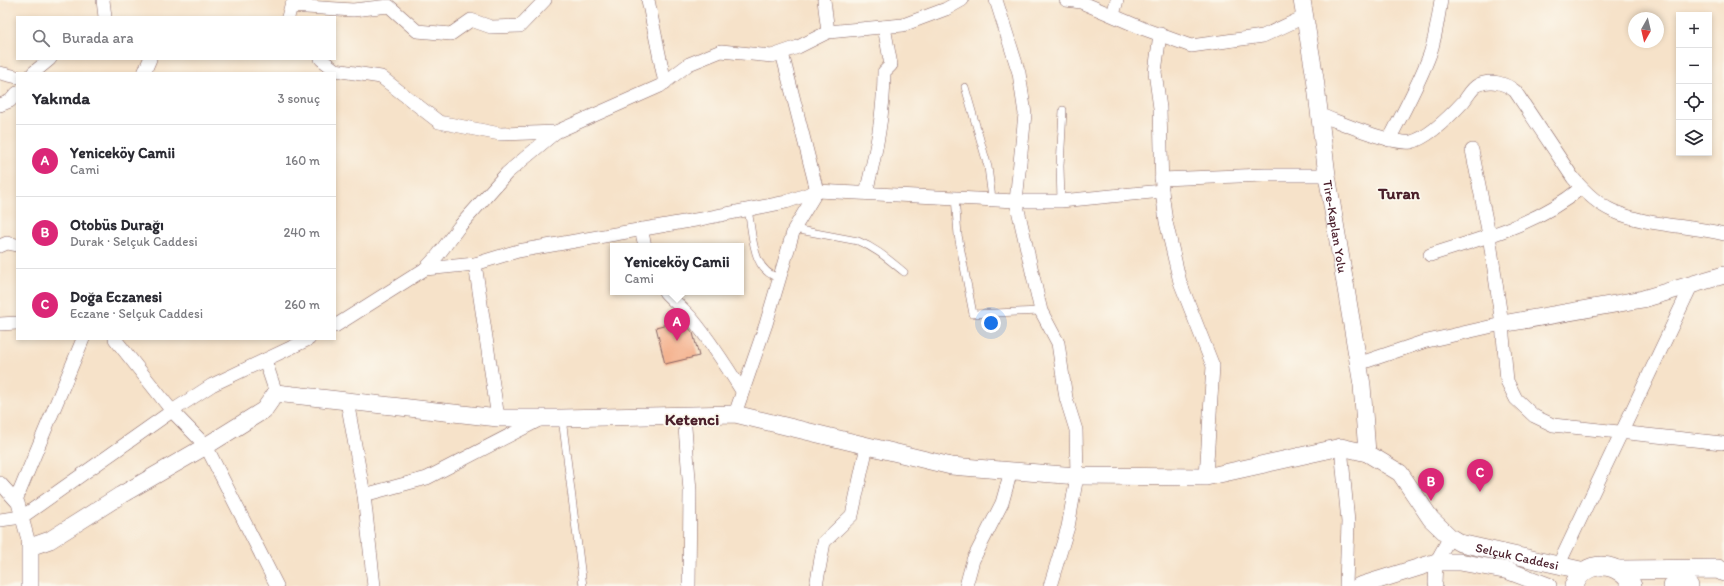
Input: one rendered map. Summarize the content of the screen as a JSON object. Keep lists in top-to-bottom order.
{
  "streets": {
    "street": ["Tire-Kaplan Yolu", "Selçuk Caddesi"]
  },
  "districts": ["Turan", "Ketenci"],
  "north": "bottom",
  "page": {
    "map_buttons": ["+", "−"],
    "search": "Burada ara",
    "heading": ["Yakında", "3 sonuç"],
    "list": [
      {
        "mark": "A",
        "name": "Yeniceköy Camii",
        "note": "Cami",
        "value": "160 m"
      },
      {
        "mark": "B",
        "name": "Otobüs Durağı",
        "note": "Durak · Selçuk Caddesi",
        "value": "240 m"
      },
      {
        "mark": "C",
        "name": "Doğa Eczanesi",
        "note": "Eczane · Selçuk Caddesi",
        "value": "260 m"
      }
    ],
    "popup": ["Yeniceköy Camii", "Cami"],
    "pins": ["A", "C", "B"]
  }
}
